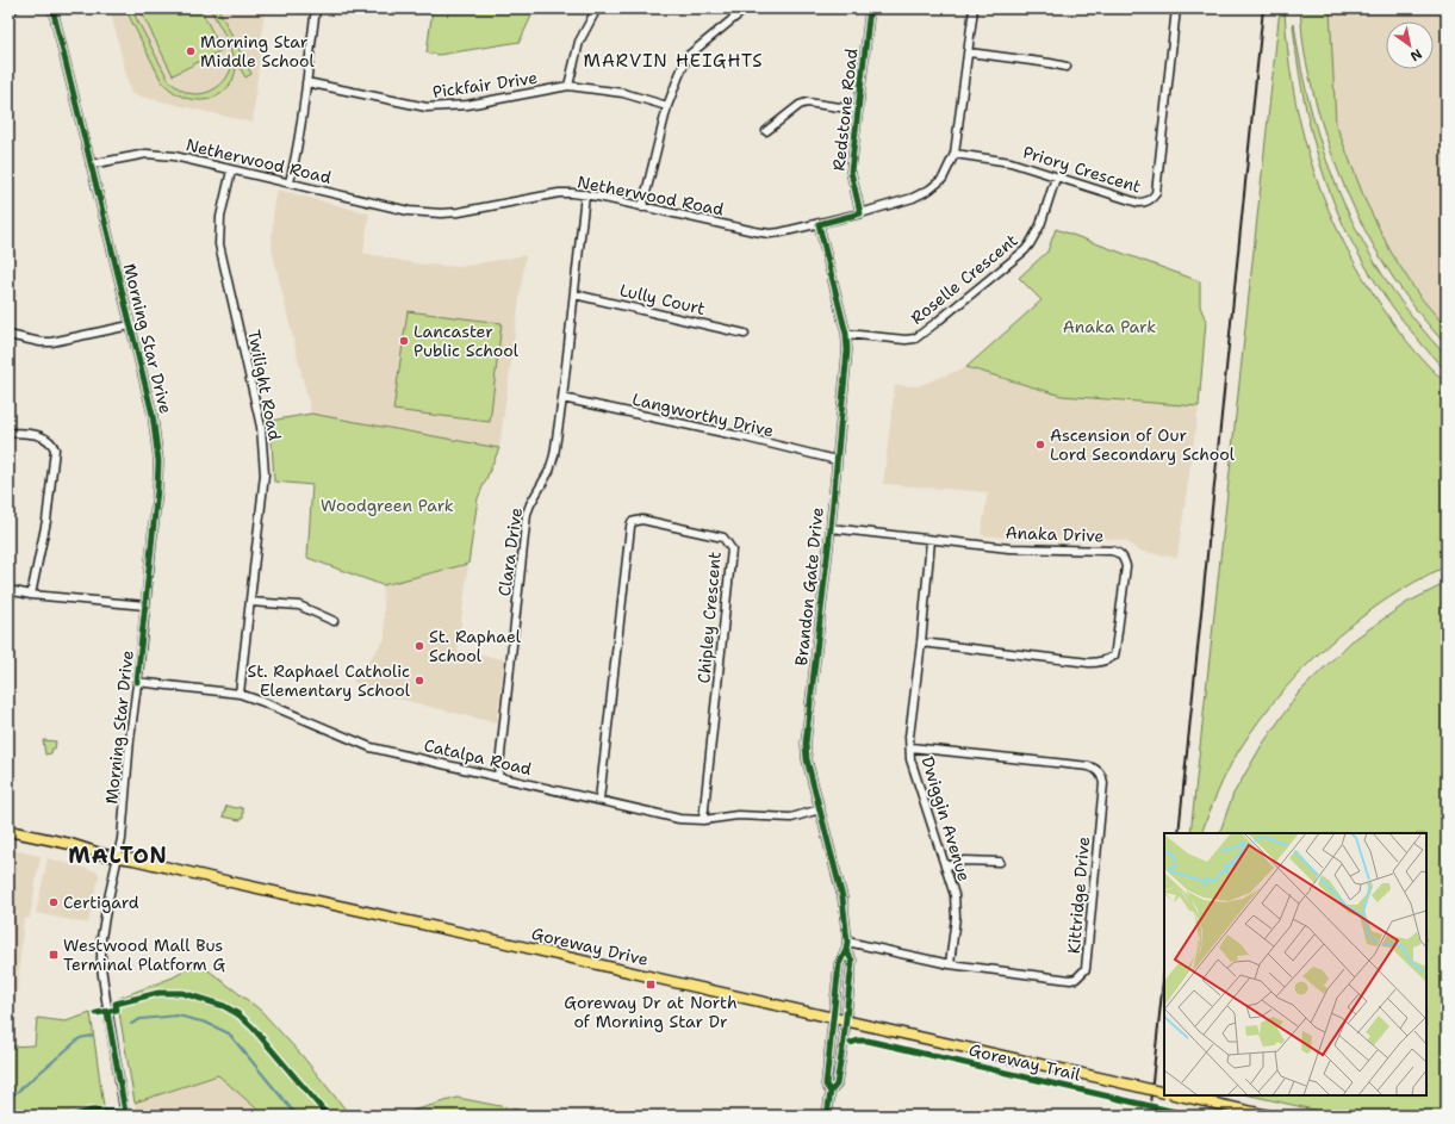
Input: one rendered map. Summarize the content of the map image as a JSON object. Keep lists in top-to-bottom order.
{
  "streets": {
    "main road": ["Goreway Drive"],
    "street": [
      "Pickfair Drive",
      "Redstone Road",
      "Netherwood Road",
      "Priory Crescent",
      "Roselle Crescent",
      "Lully Court",
      "Morning Star Drive",
      "Twilight Road",
      "Langworthy Drive",
      "Anaka Drive",
      "Clara Drive",
      "Brandon Gate Drive",
      "Chipley Crescent",
      "Catalpa Road",
      "Dwiggin Avenue",
      "Kittridge Drive"
    ],
    "cycle path": ["Goreway Trail"]
  },
  "crossings": [
    ["Redstone Road", "Netherwood Road"],
    ["Netherwood Road", "Priory Crescent"],
    ["Netherwood Road", "Morning Star Drive"],
    ["Netherwood Road", "Twilight Road"],
    ["Netherwood Road", "Clara Drive"],
    ["Netherwood Road", "Brandon Gate Drive"],
    ["Priory Crescent", "Roselle Crescent"],
    ["Roselle Crescent", "Brandon Gate Drive"],
    ["Lully Court", "Clara Drive"],
    ["Morning Star Drive", "Catalpa Road"],
    ["Morning Star Drive", "Goreway Drive"],
    ["Twilight Road", "Catalpa Road"],
    ["Langworthy Drive", "Clara Drive"],
    ["Langworthy Drive", "Brandon Gate Drive"],
    ["Anaka Drive", "Brandon Gate Drive"],
    ["Anaka Drive", "Dwiggin Avenue"],
    ["Clara Drive", "Catalpa Road"],
    ["Brandon Gate Drive", "Catalpa Road"],
    ["Brandon Gate Drive", "Kittridge Drive"],
    ["Brandon Gate Drive", "Goreway Drive"],
    ["Chipley Crescent", "Catalpa Road"],
    ["Dwiggin Avenue", "Kittridge Drive"]
  ],
  "districts": ["MARVIN HEIGHTS", "MALTON"],
  "parks": ["Anaka Park", "Woodgreen Park"],
  "places": {
    "other": [
      "Morning Star Middle School",
      "Lancaster Public School",
      "Ascension of Our Lord Secondary School",
      "St. Raphael School",
      "St. Raphael Catholic Elementary School",
      "Certigard"
    ],
    "transit": ["Westwood Mall Bus Terminal Platform G", "Goreway Dr at North of Morning Star Dr"]
  },
  "north": "bottom right"
}
